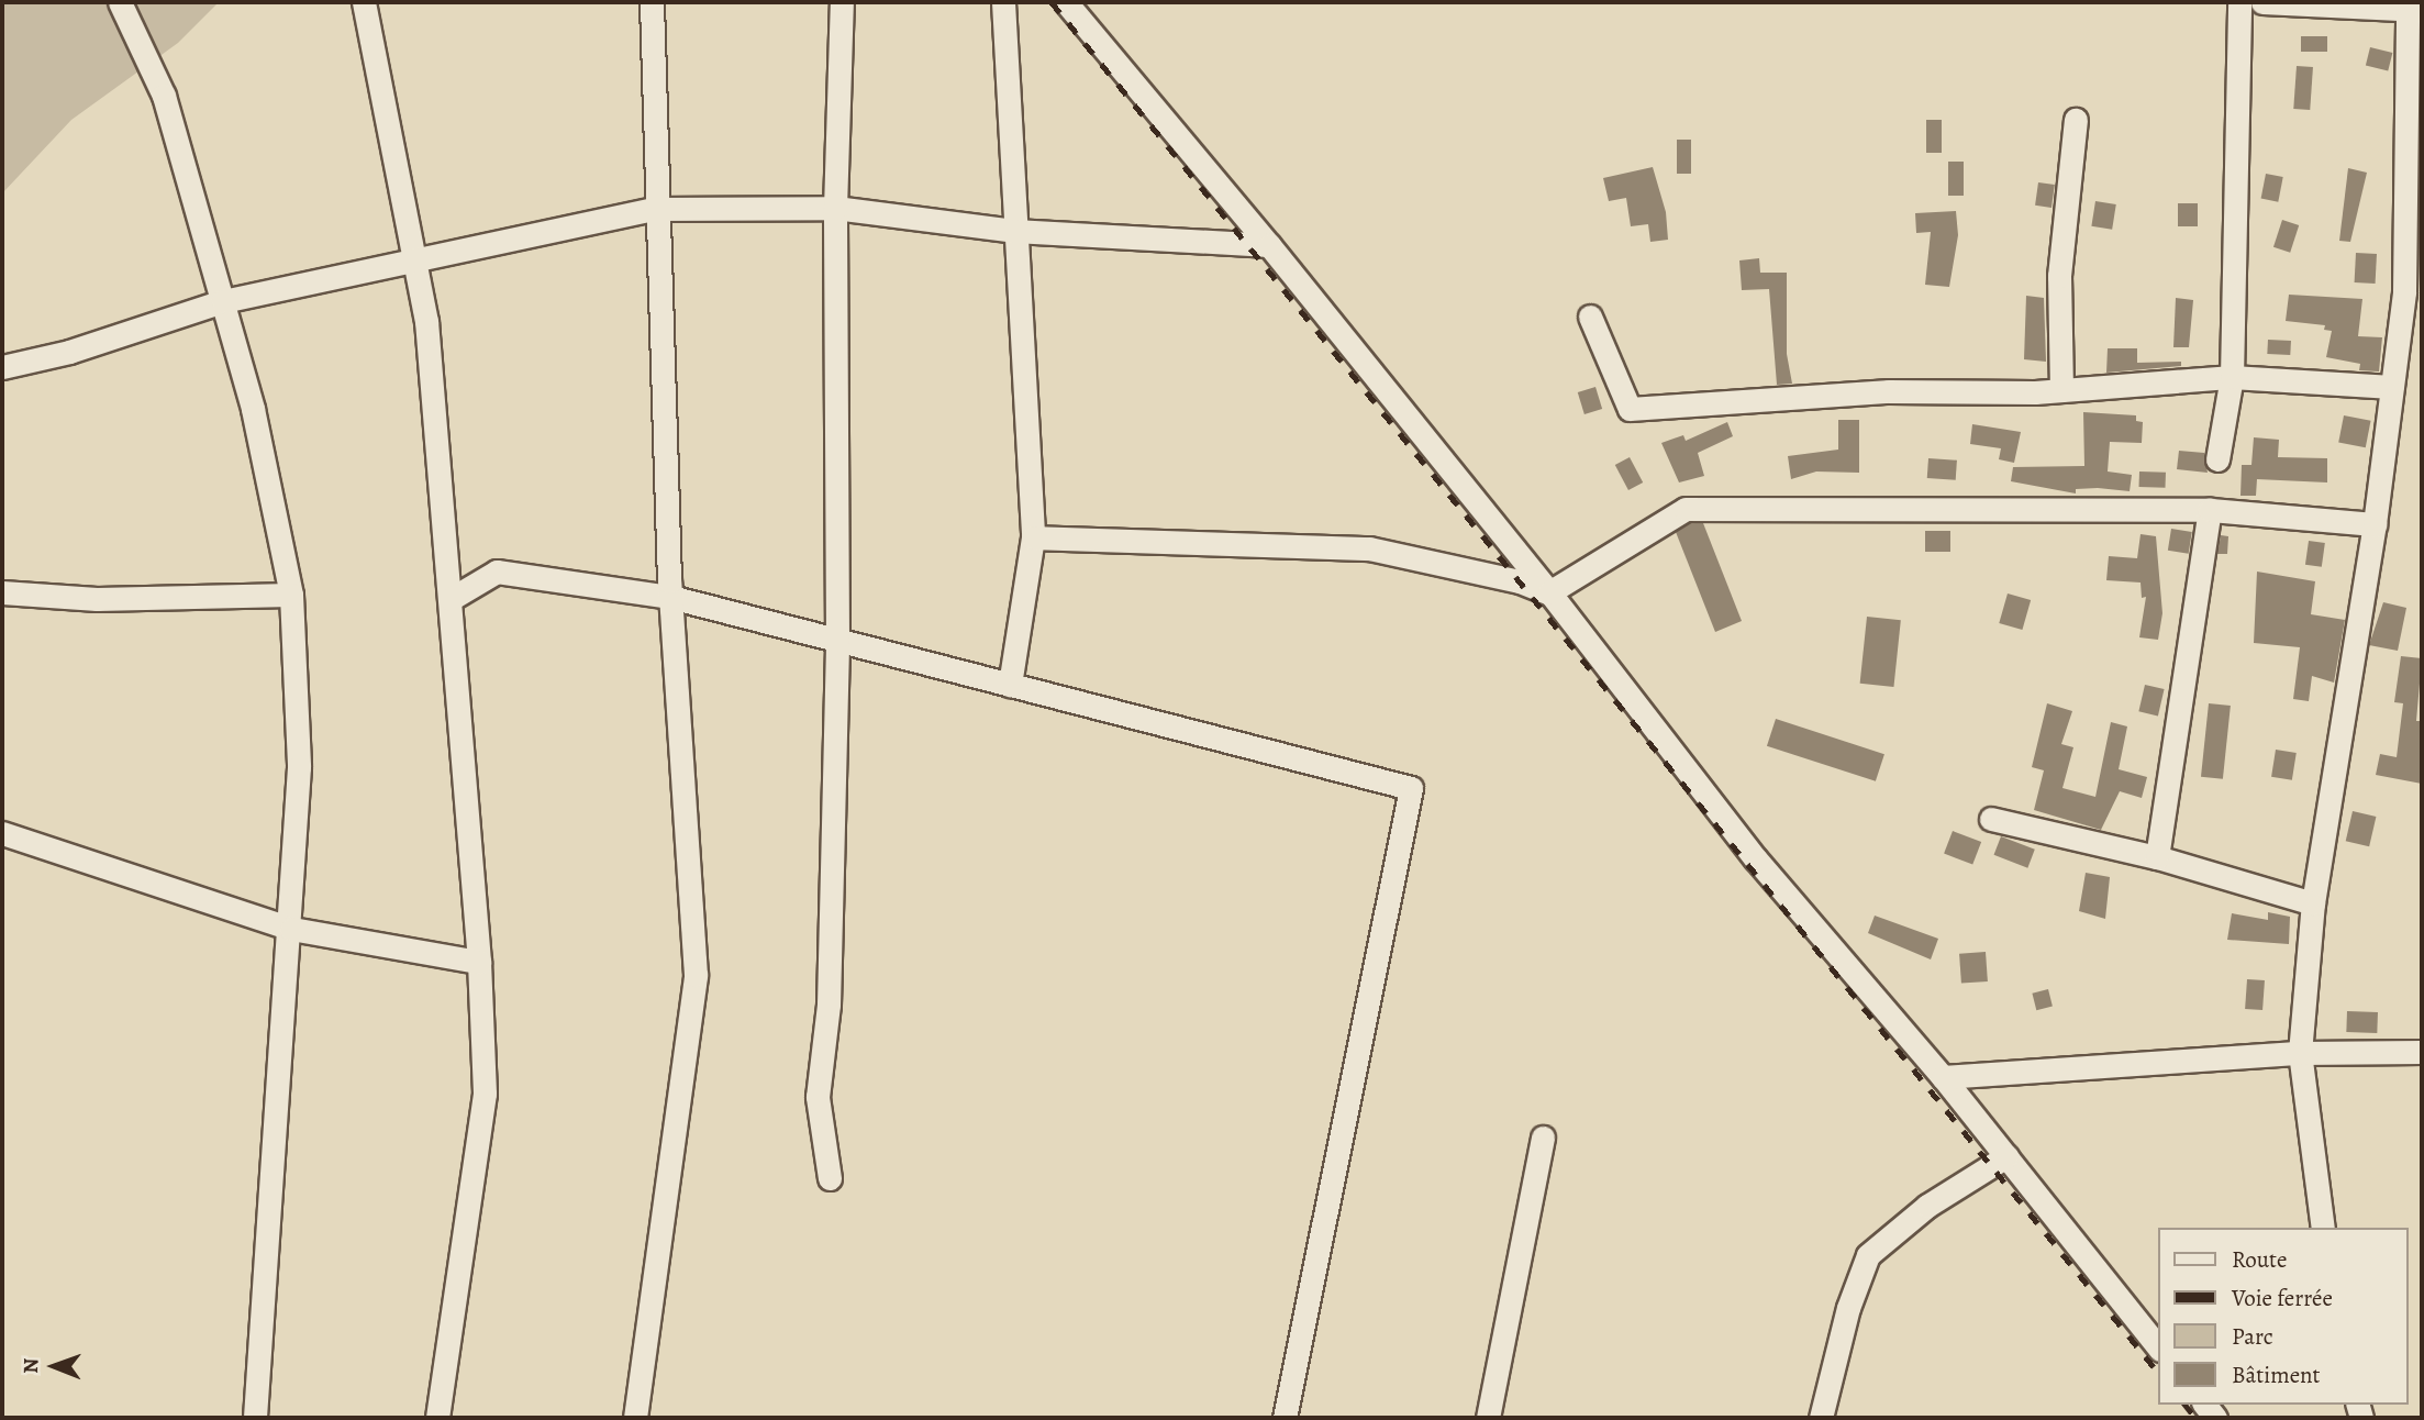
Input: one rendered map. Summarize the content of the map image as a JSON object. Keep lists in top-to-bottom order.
{
  "legend": [
    "Route",
    "Voie ferrée",
    "Parc",
    "Bâtiment"
  ],
  "north": "left"
}
